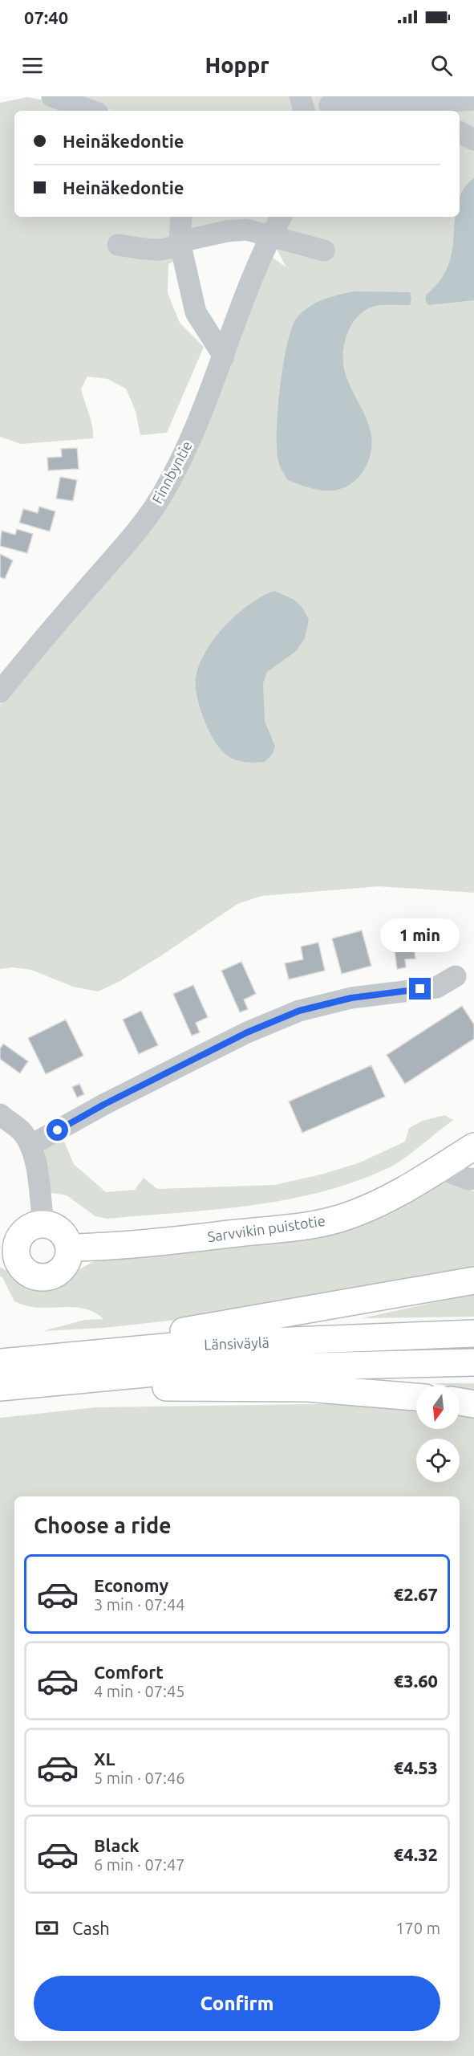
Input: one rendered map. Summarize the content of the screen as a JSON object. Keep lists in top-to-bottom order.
{
  "streets": {
    "main road": ["Sarvvikin puistotie", "Länsiväylä"],
    "street": ["Finnbyntie"]
  },
  "north": "bottom",
  "page": {
    "status": "07:40",
    "header": "Hoppr",
    "banner": ["Heinäkedontie", "Heinäkedontie"],
    "bubble": "1 min",
    "heading": "Choose a ride",
    "list": [
      {
        "name": "Economy",
        "note": "3 min · 07:44",
        "value": "€2.67"
      },
      {
        "name": "Comfort",
        "note": "4 min · 07:45",
        "value": "€3.60"
      },
      {
        "name": "XL",
        "note": "5 min · 07:46",
        "value": "€4.53"
      },
      {
        "name": "Black",
        "note": "6 min · 07:47",
        "value": "€4.32"
      }
    ],
    "pay": ["Cash", "170 m"],
    "buttons": "Confirm"
  }
}
